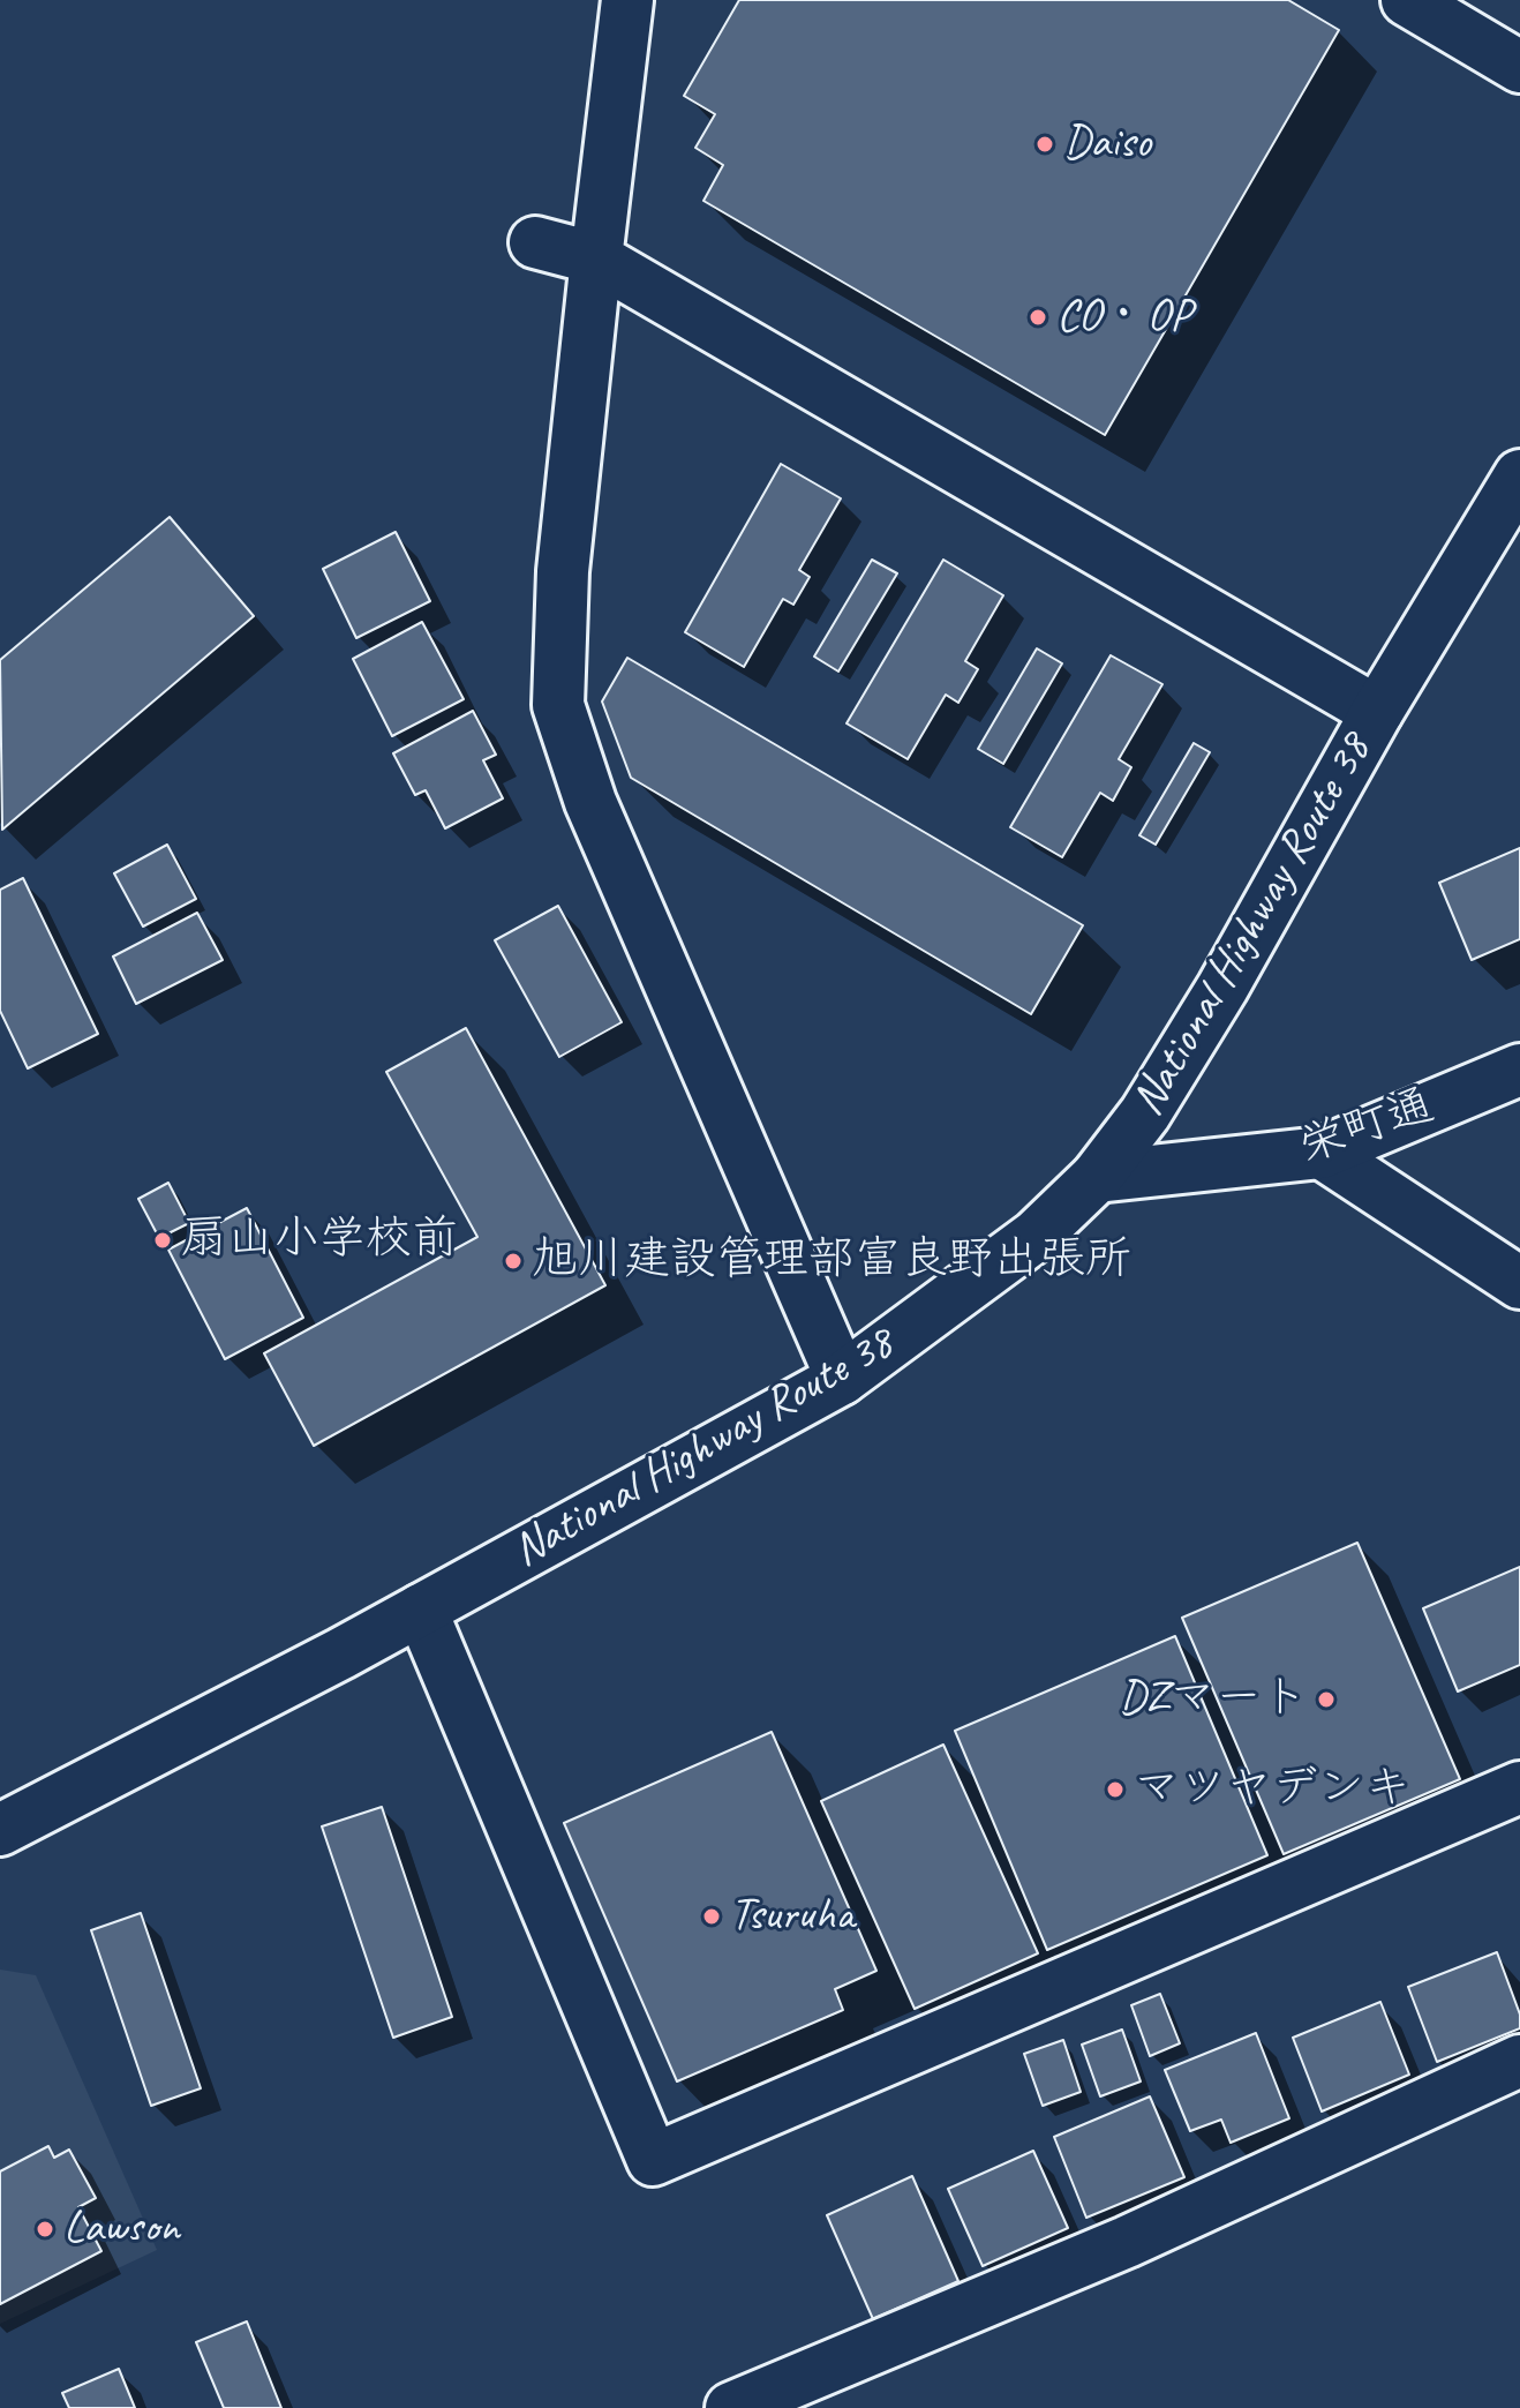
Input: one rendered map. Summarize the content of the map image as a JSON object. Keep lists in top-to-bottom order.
{
  "streets": {
    "main road": ["National Highway Route 38", "栄町通"]
  },
  "crossings": [
    ["National Highway Route 38", "栄町通"]
  ],
  "places": [
    "Daiso",
    "CO・OP",
    "扇山小学校前",
    "旭川建設管理部富良野出張所",
    "DZマート",
    "マツヤデンキ",
    "Tsuruha",
    "Lawson"
  ]
}
